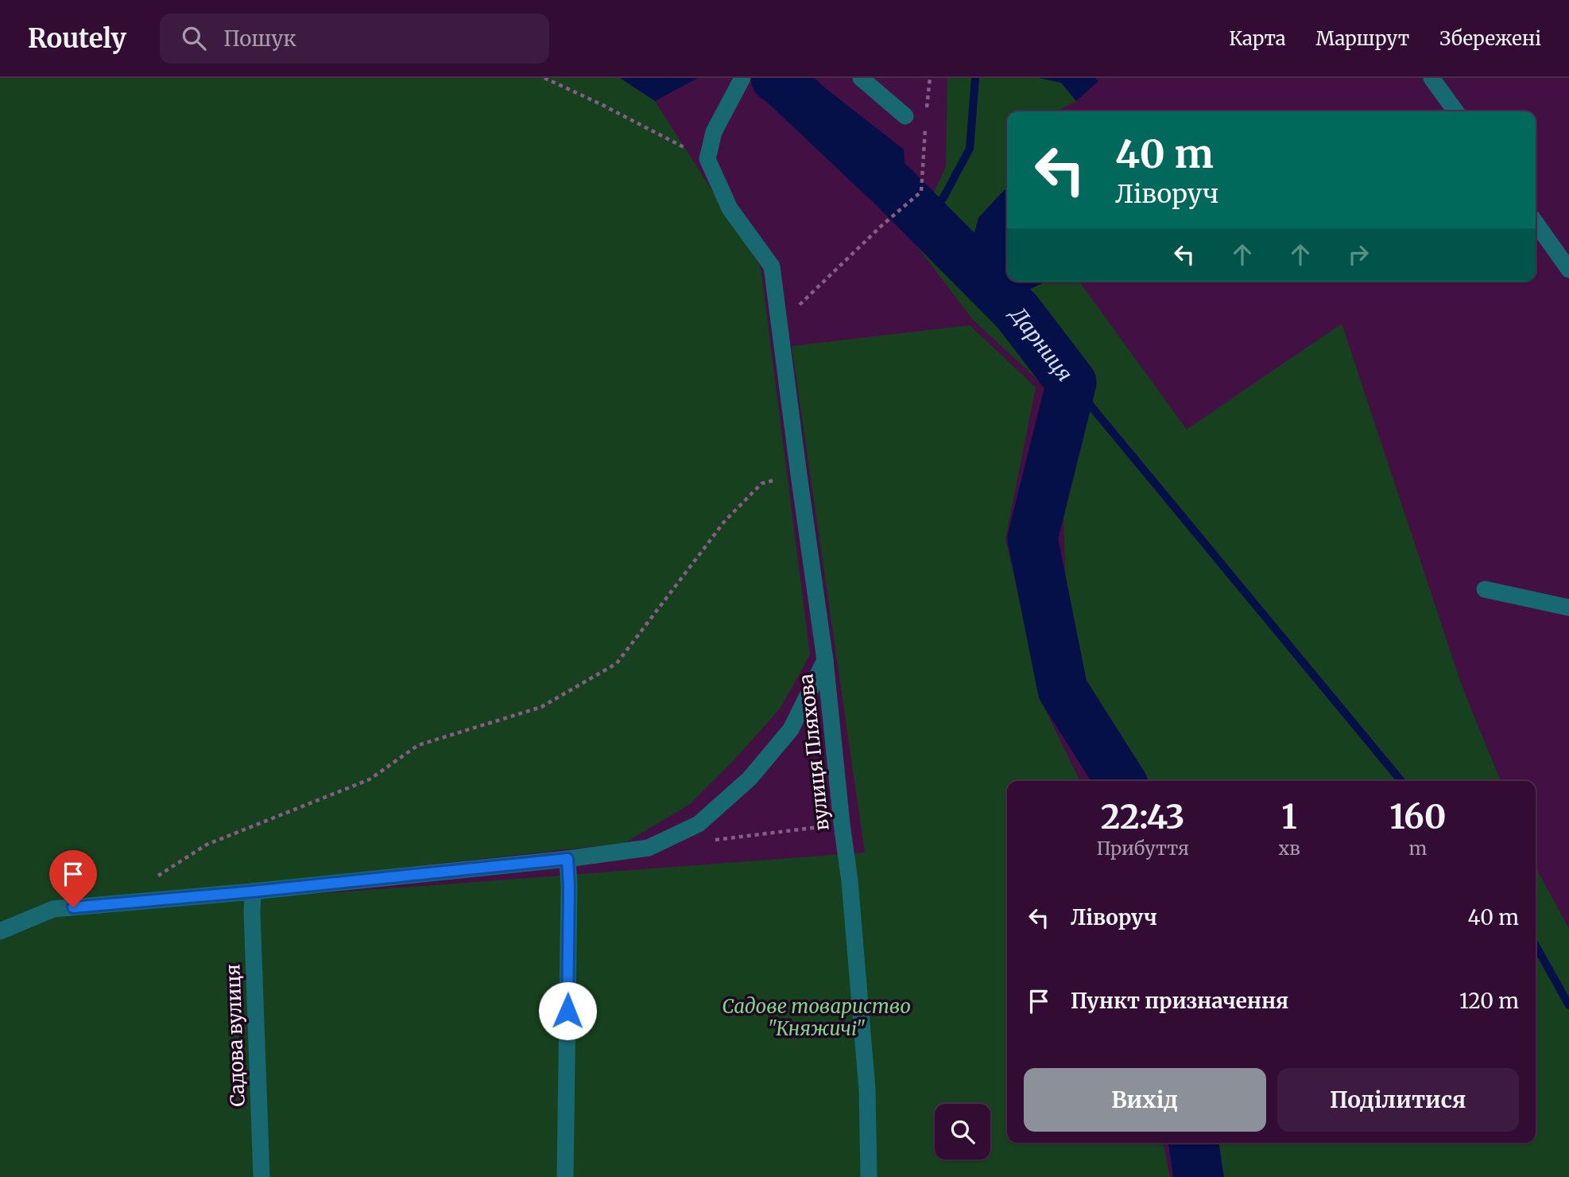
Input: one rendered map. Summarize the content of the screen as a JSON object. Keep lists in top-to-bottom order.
{
  "streets": {
    "street": ["вулиця Пляхова", "Садова вулиця"]
  },
  "water": ["Дарниця"],
  "parks": ["Садове товариство \"Княжичі\""],
  "page": {
    "header": "Routely",
    "search": "Пошук",
    "nav": ["Карта", "Маршрут", "Збережені"],
    "turn": ["40 m", "Ліворуч"],
    "eta": [
      "22:43",
      "Прибуття",
      "1",
      "хв",
      "160",
      "m"
    ],
    "list": [
      {
        "name": "Ліворуч",
        "value": "40 m"
      },
      {
        "name": "Пункт призначення",
        "value": "120 m"
      }
    ],
    "buttons": ["Вихід", "Поділитися"]
  }
}
